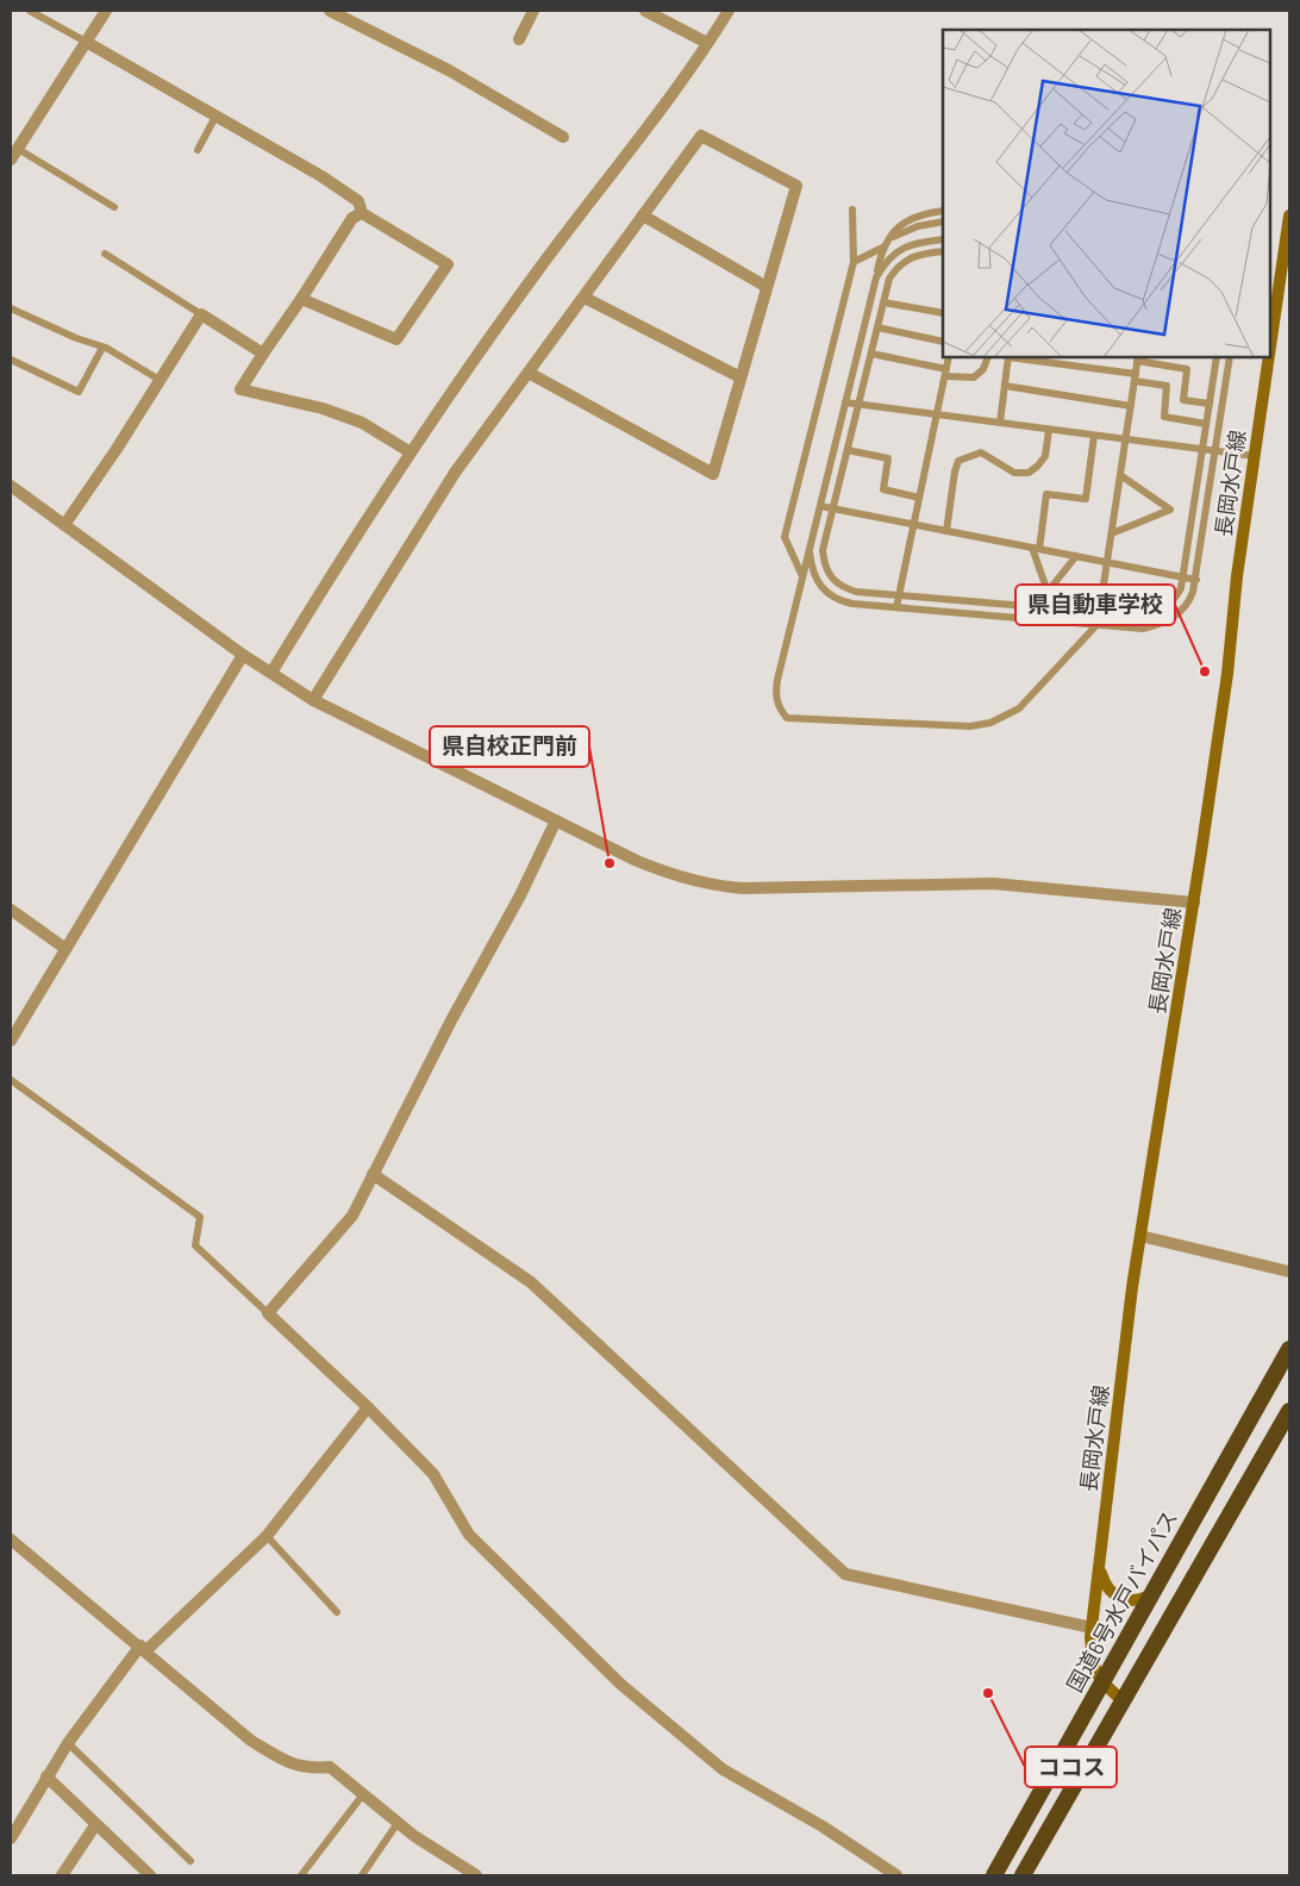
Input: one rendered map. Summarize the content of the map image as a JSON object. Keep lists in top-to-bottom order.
{
  "streets": {
    "highway": ["国道6号水戸バイパス"],
    "main road": ["長岡水戸線"]
  },
  "crossings": [
    ["長岡水戸線", "国道6号水戸バイパス"]
  ],
  "places": ["県自動車学校", "県自校正門前", "ココス"]
}
